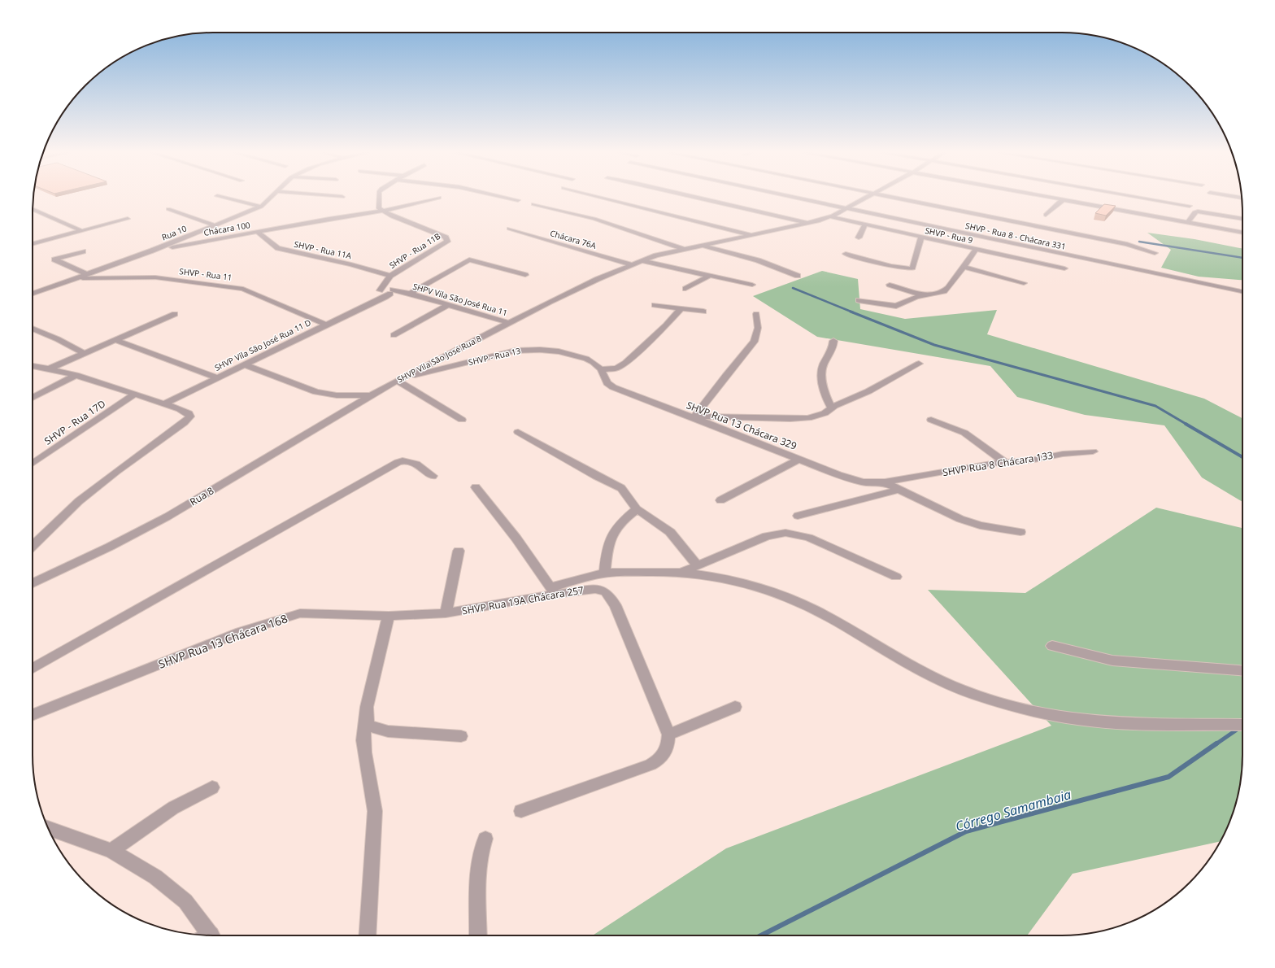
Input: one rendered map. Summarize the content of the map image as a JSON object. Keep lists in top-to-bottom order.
{
  "streets": {
    "street": [
      "Chácara 100",
      "Rua 10",
      "SHVP - Rua 9",
      "SHVP - Rua 8 - Chácara 331",
      "Chácara 76A",
      "SHVP - Rua 11A",
      "SHVP - Rua 11B",
      "SHVP - Rua 11",
      "SHPV Vila São José Rua 11",
      "SHVP Vila São José Rua 11 D",
      "SHVP - Rua 13",
      "SHVP Vila São José Rua 8",
      "SHVP - Rua 17D",
      "SHVP Rua 13 Chácara 329",
      "SHVP Rua 8 Chácara 133",
      "Rua 8",
      "SHVP Rua 19A Chácara 257",
      "SHVP Rua 13 Chácara 168"
    ]
  },
  "crossings": [
    ["Chácara 100", "Rua 10"],
    ["Chácara 100", "SHVP - Rua 11A"],
    ["Chácara 100", "SHVP - Rua 11B"],
    ["Rua 10", "SHVP - Rua 11"],
    ["SHVP - Rua 9", "SHVP Vila São José Rua 8"],
    ["SHVP - Rua 8 - Chácara 331", "SHVP Vila São José Rua 8"],
    ["Chácara 76A", "SHVP Vila São José Rua 8"],
    ["SHVP - Rua 11A", "SHVP - Rua 11B"],
    ["SHVP - Rua 11B", "SHVP Vila São José Rua 11 D"],
    ["SHVP - Rua 11", "SHVP Vila São José Rua 11 D"],
    ["SHPV Vila São José Rua 11", "SHVP Vila São José Rua 8"],
    ["SHVP - Rua 13", "SHVP Vila São José Rua 8"],
    ["SHVP - Rua 13", "SHVP Rua 13 Chácara 329"],
    ["SHVP Vila São José Rua 8", "Rua 8"],
    ["SHVP Rua 13 Chácara 329", "SHVP Rua 8 Chácara 133"],
    ["SHVP Rua 19A Chácara 257", "SHVP Rua 13 Chácara 168"]
  ],
  "water": ["Córrego Samambaia"]
}
